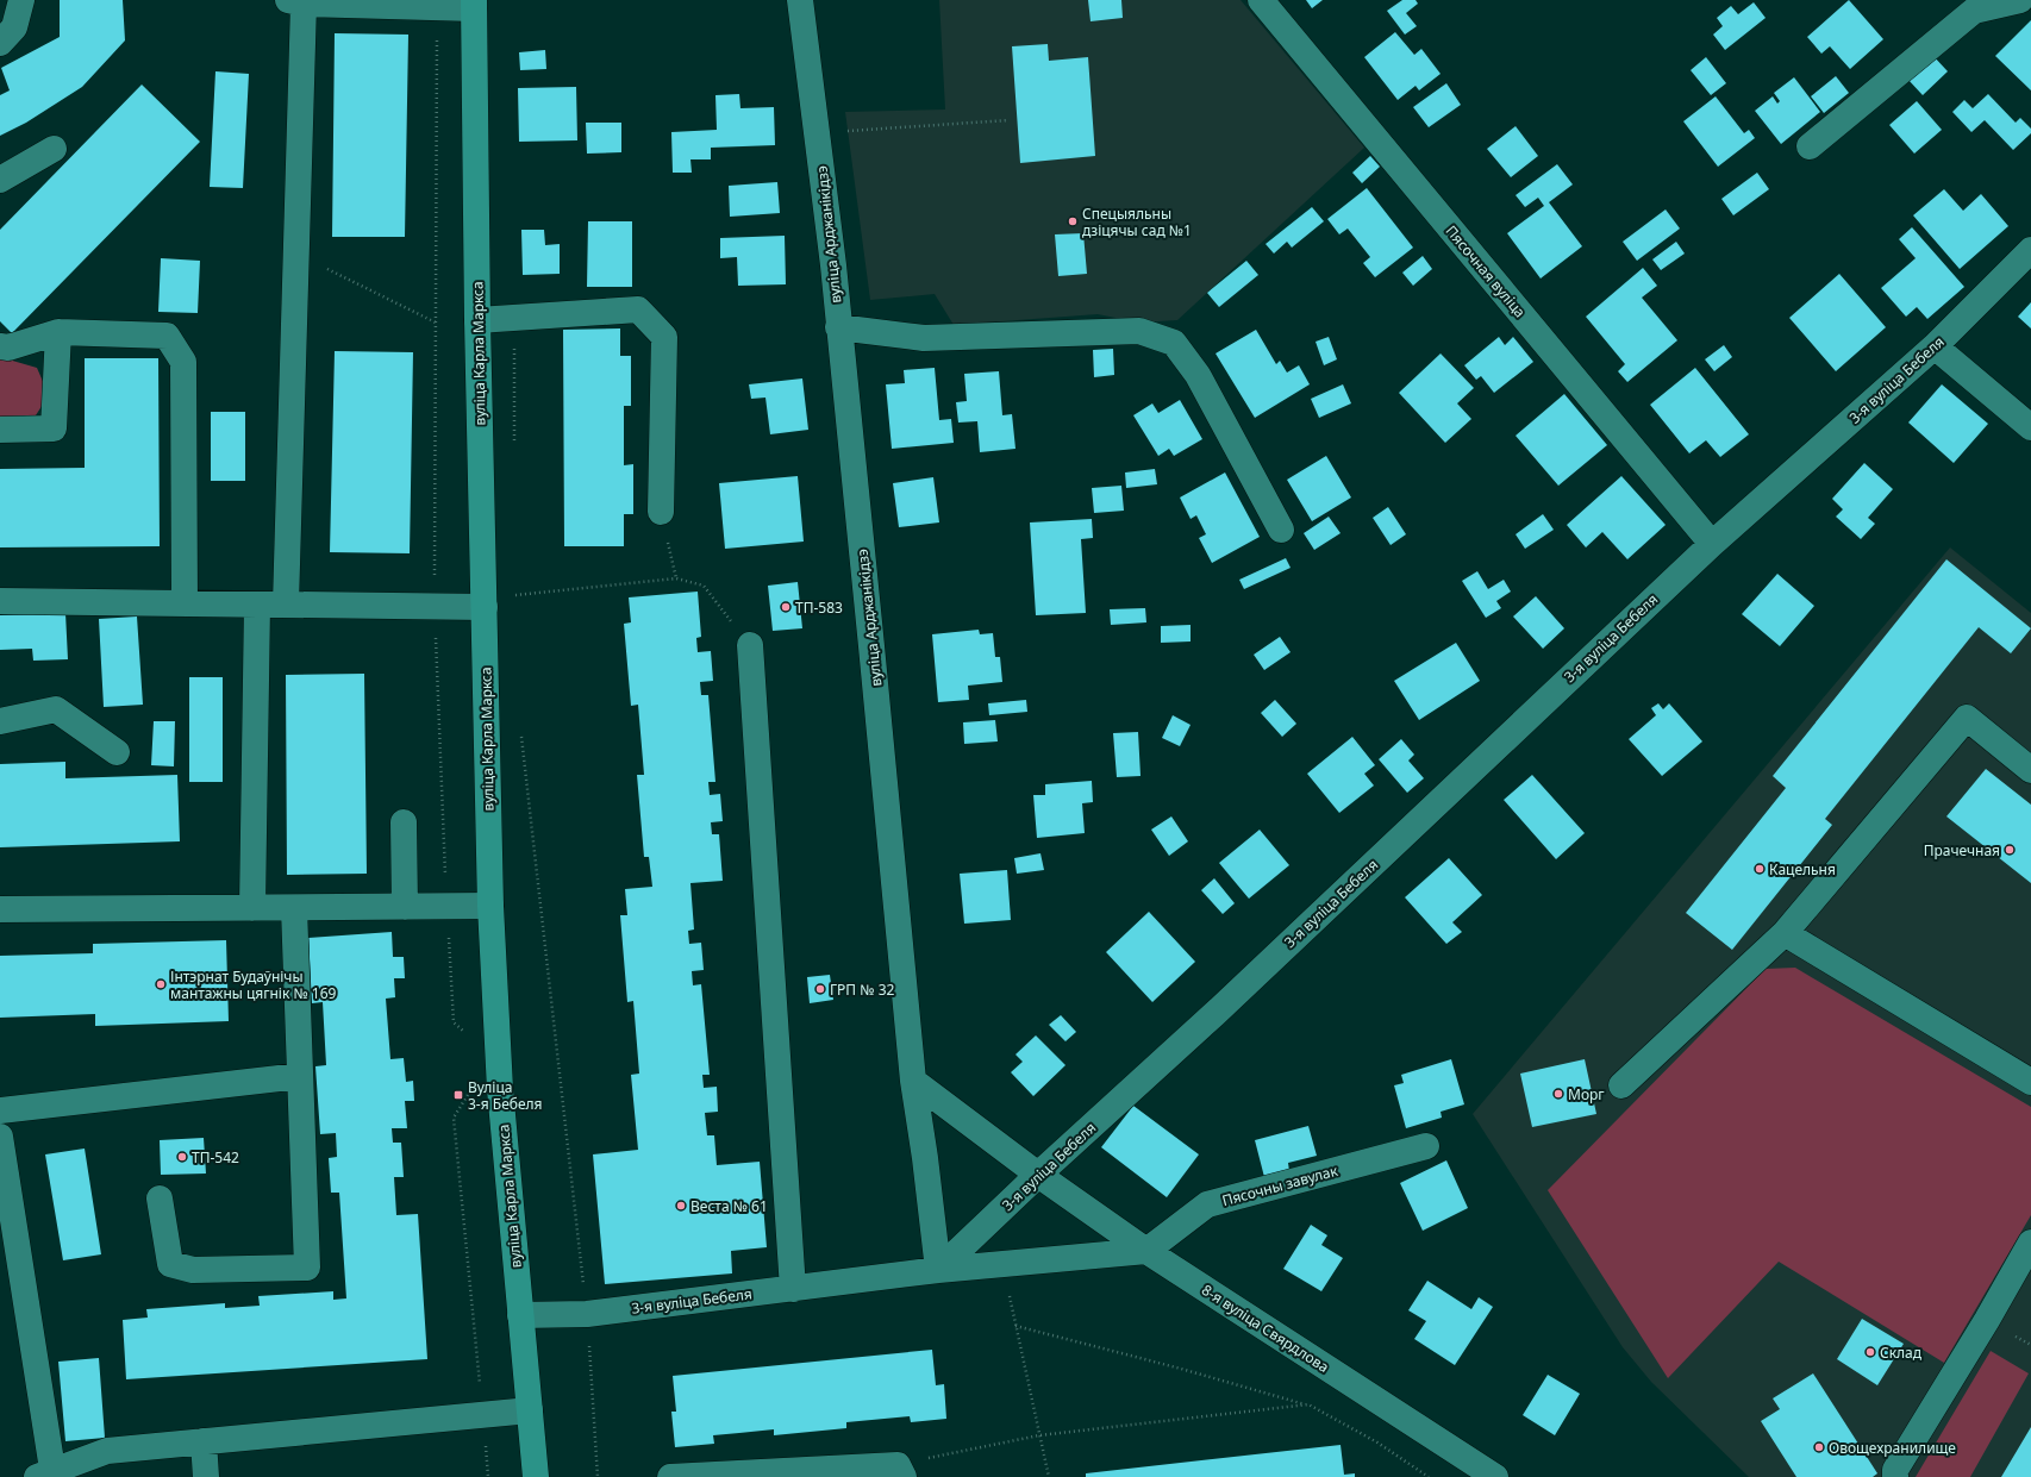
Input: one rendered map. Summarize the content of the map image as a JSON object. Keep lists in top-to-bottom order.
{
  "streets": {
    "main road": ["вуліца Карла Маркса"],
    "street": [
      "вуліца Арджанікідзэ",
      "Пясочная вуліца",
      "3-я вуліца Бебеля",
      "Пясочны завулак",
      "8-я вуліца Свярдлова"
    ]
  },
  "crossings": [
    ["вуліца Арджанікідзэ", "3-я вуліца Бебеля"],
    ["Пясочная вуліца", "3-я вуліца Бебеля"],
    ["вуліца Карла Маркса", "3-я вуліца Бебеля"],
    ["3-я вуліца Бебеля", "8-я вуліца Свярдлова"],
    ["Пясочны завулак", "8-я вуліца Свярдлова"]
  ],
  "places": {
    "other": [
      "Спецыяльны дзіцячы сад №1",
      "ТП-583",
      "Прачечная",
      "Кацельня",
      "Інтэрнат Будаўнічы мантажны цягнік № 169",
      "ГРП № 32",
      "Морг",
      "ТП-542",
      "Веста № 61",
      "Склад",
      "Овощехранилище"
    ],
    "transit": ["Вуліца 3-я Бебеля"]
  }
}
